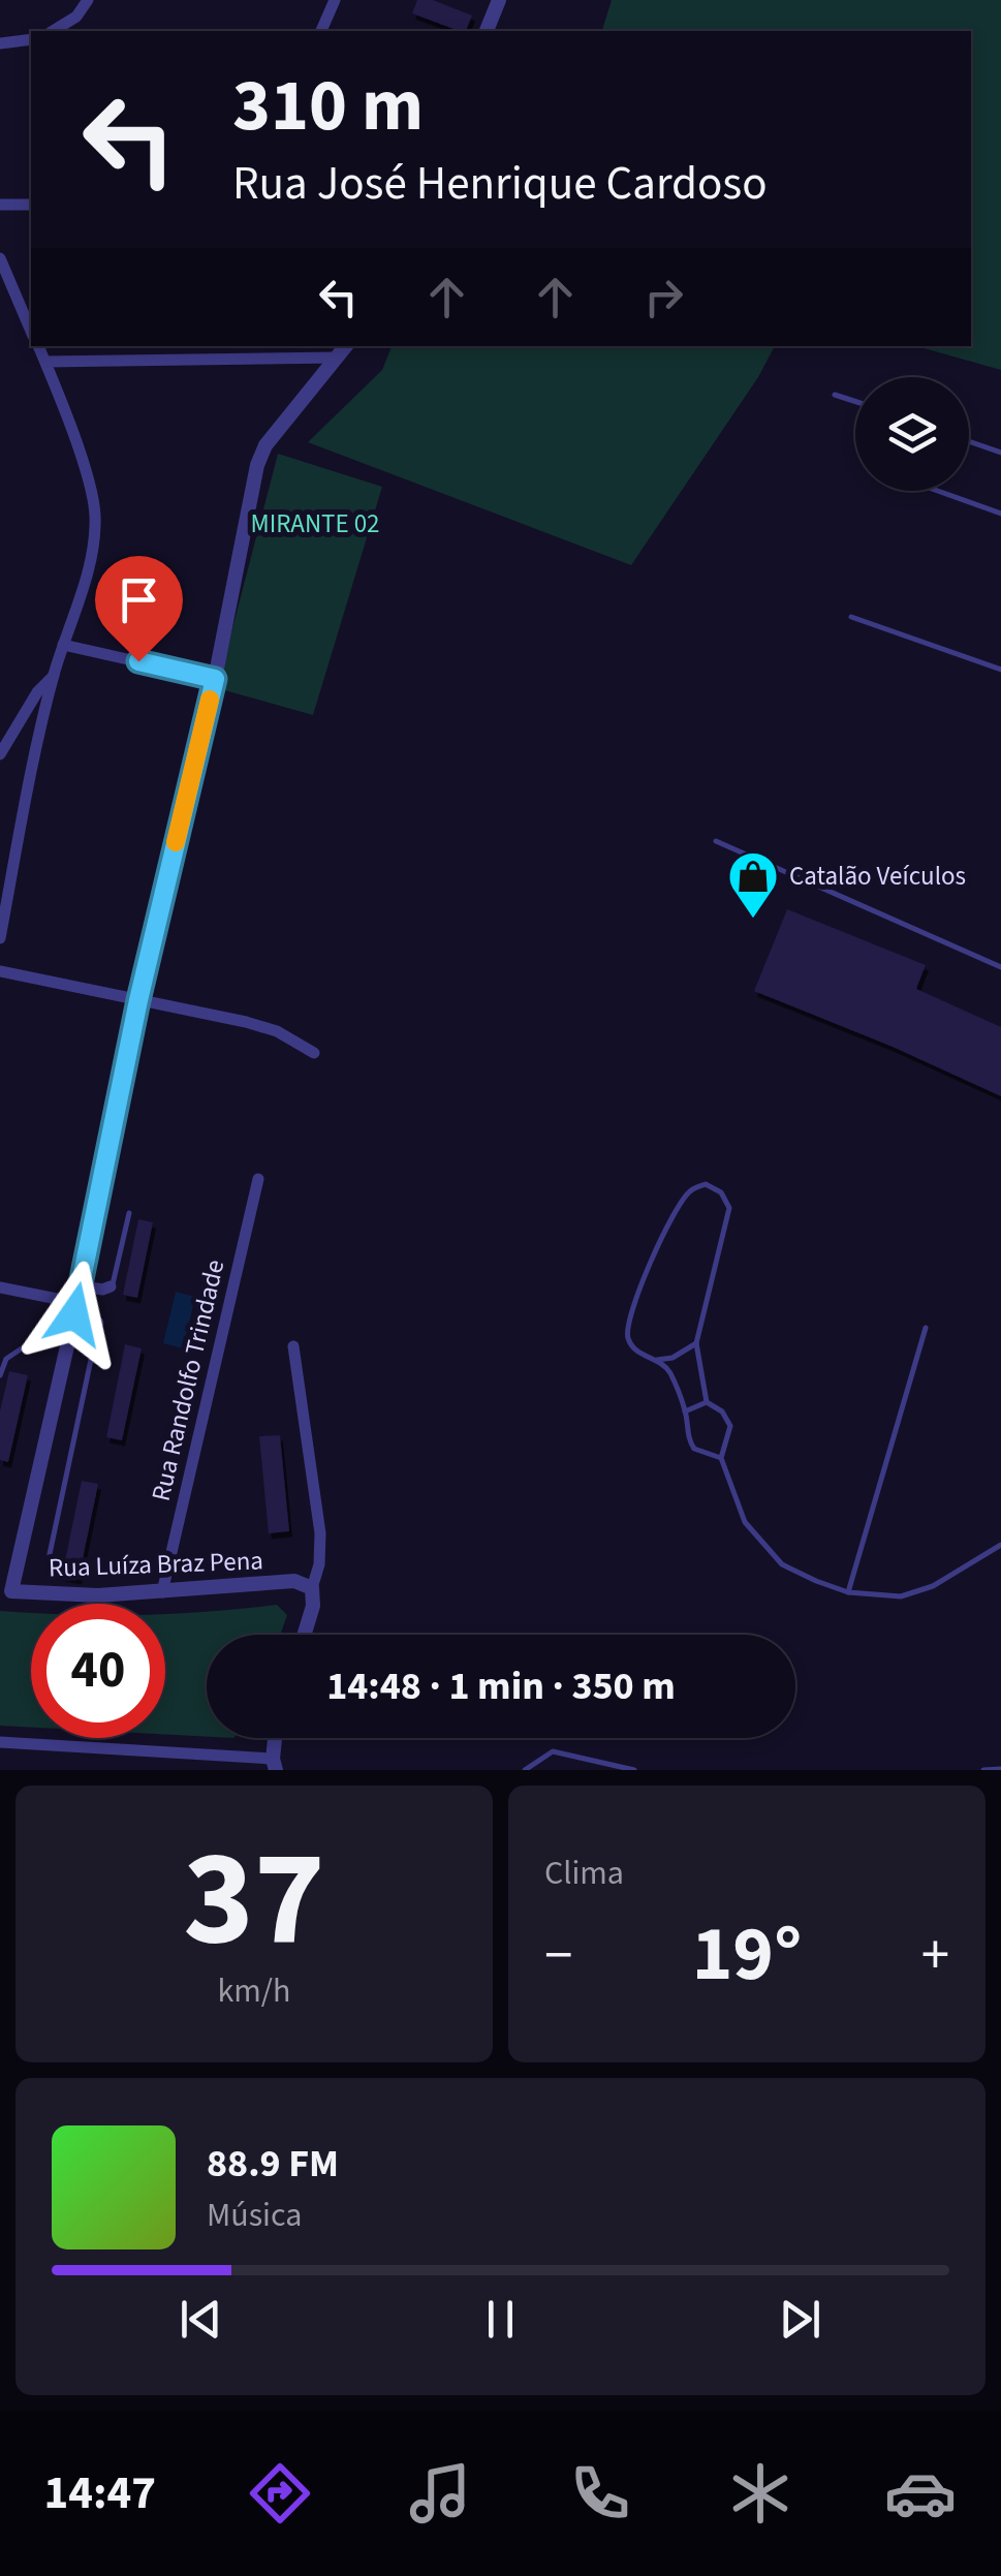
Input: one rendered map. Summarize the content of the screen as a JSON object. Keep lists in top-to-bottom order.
{
  "streets": {
    "street": ["Rua Randolfo Trindade", "Rua Luíza Braz Pena"]
  },
  "crossings": [
    ["Rua Randolfo Trindade", "Rua Luíza Braz Pena"]
  ],
  "parks": ["MIRANTE 02"],
  "places": {
    "shop": ["Catalão Veículos"]
  },
  "page": {
    "turn": ["310 m", "Rua José Henrique Cardoso"],
    "limit": "40",
    "trip": "14:48 · 1 min · 350 m",
    "tile": [
      ["37", "km/h"],
      "Clima"
    ],
    "heat": ["−", "19°", "+"],
    "song": ["88.9 FM", "Música"],
    "tabs": "14:47"
  }
}
